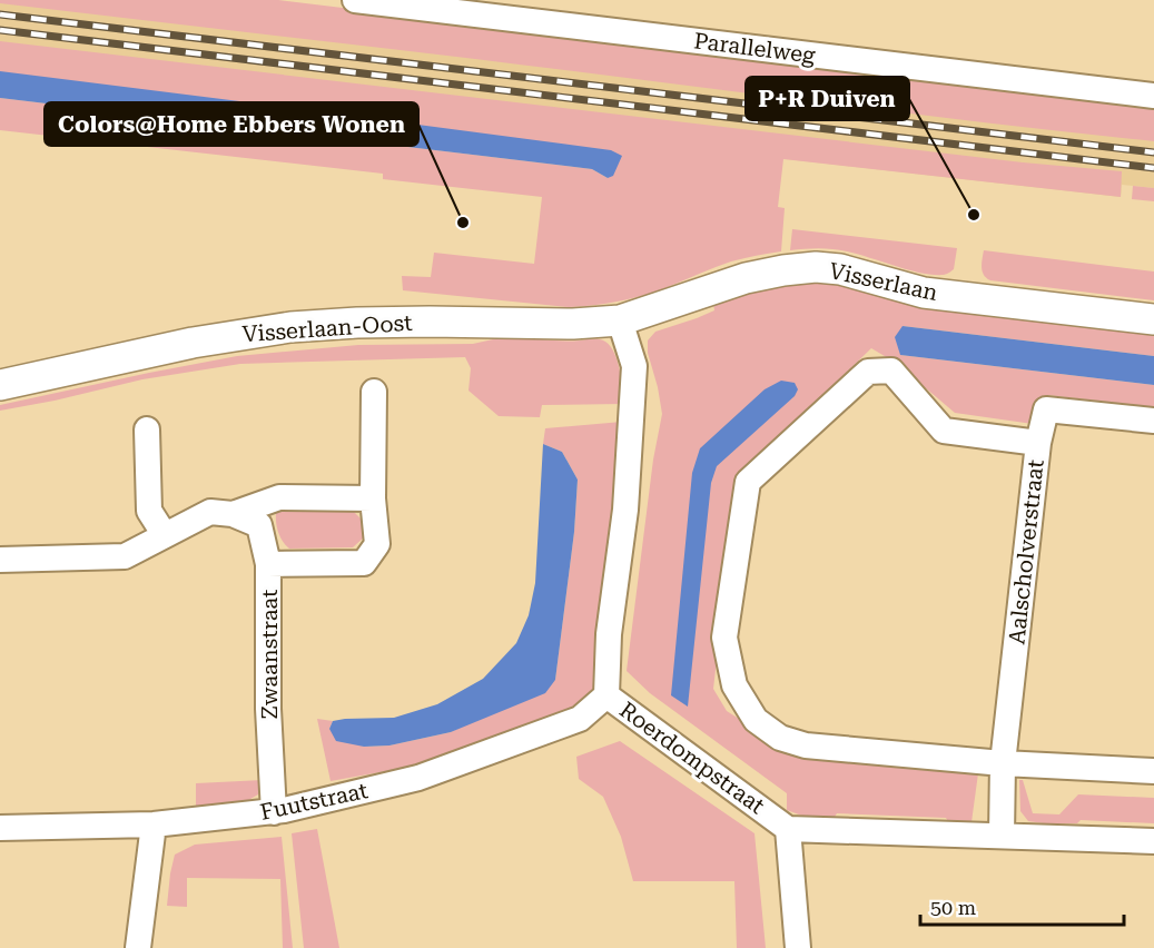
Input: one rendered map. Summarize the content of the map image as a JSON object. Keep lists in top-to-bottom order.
{
  "streets": {
    "street": [
      "Parallelweg",
      "Visserlaan",
      "Visserlaan-Oost",
      "Aalscholverstraat",
      "Zwaanstraat",
      "Roerdompstraat",
      "Fuutstraat"
    ]
  },
  "crossings": [
    ["Visserlaan", "Visserlaan-Oost"],
    ["Visserlaan", "Roerdompstraat"],
    ["Visserlaan-Oost", "Roerdompstraat"],
    ["Zwaanstraat", "Fuutstraat"],
    ["Roerdompstraat", "Fuutstraat"]
  ],
  "places": ["P+R Duiven", "Colors@Home Ebbers Wonen"],
  "scale_bar": "50 m"
}
